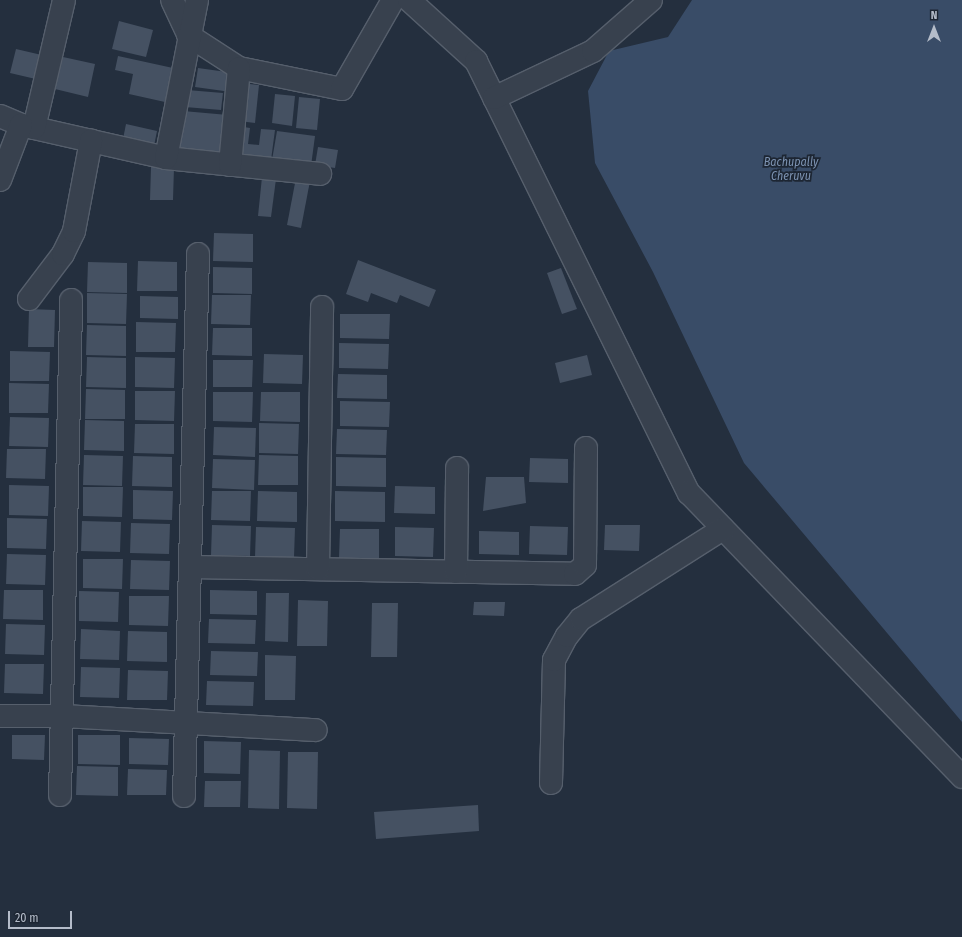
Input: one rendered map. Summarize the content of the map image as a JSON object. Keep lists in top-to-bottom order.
{
  "water": ["Bachupally Cheruvu"],
  "scale_bar": "20 m",
  "north": "top"
}
